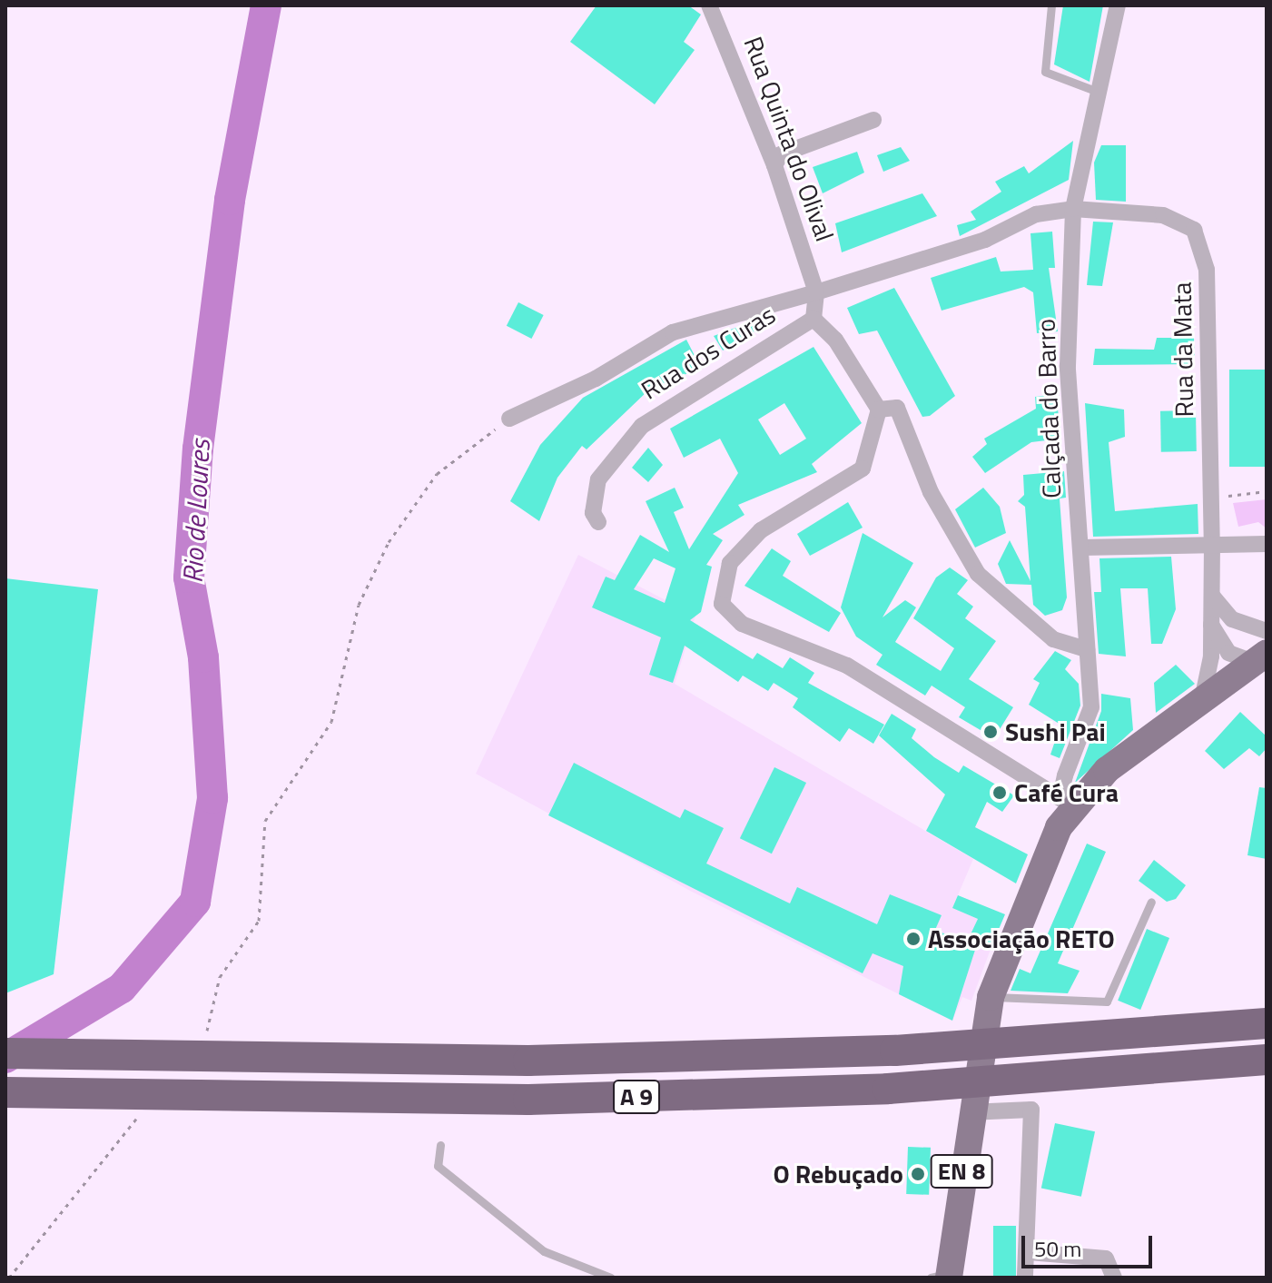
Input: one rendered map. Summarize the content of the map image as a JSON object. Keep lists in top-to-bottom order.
{
  "streets": {
    "highway": ["A 9"],
    "main road": ["EN 8"],
    "street": [
      "Rua Quinta do Olival",
      "Rua da Mata",
      "Rua dos Curas",
      "Calçada do Barro"
    ]
  },
  "crossings": [
    ["Rua Quinta do Olival", "Rua da Mata"],
    ["Rua da Mata", "Calçada do Barro"],
    ["Rua da Mata", "EN 8"],
    ["Rua dos Curas", "Calçada do Barro"],
    ["Calçada do Barro", "EN 8"]
  ],
  "water": ["Rio de Loures"],
  "places": [
    "Sushi Pai",
    "Café Cura",
    "Associação RETO",
    "O Rebuçado"
  ],
  "scale_bar": "50 m"
}
